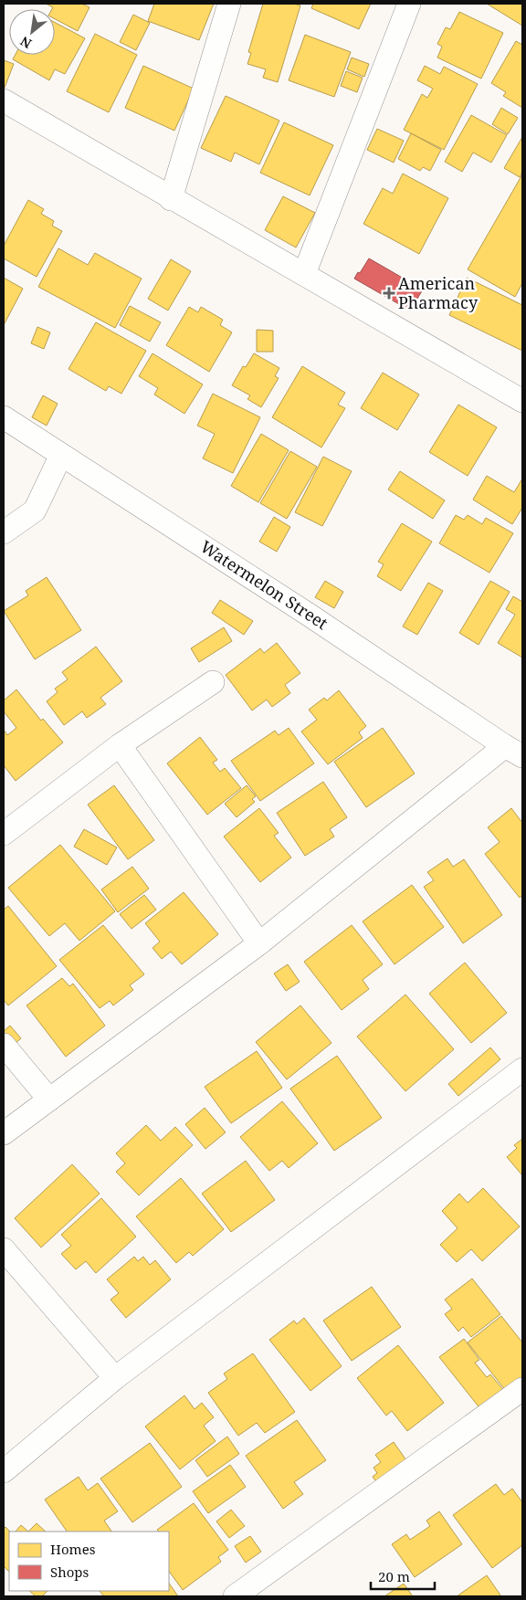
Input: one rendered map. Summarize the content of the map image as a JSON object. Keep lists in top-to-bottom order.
{
  "streets": {
    "street": ["Watermelon Street"]
  },
  "places": {
    "health": ["American Pharmacy"]
  },
  "legend": ["Homes", "Shops"],
  "scale_bar": "20 m",
  "north": "bottom left"
}
